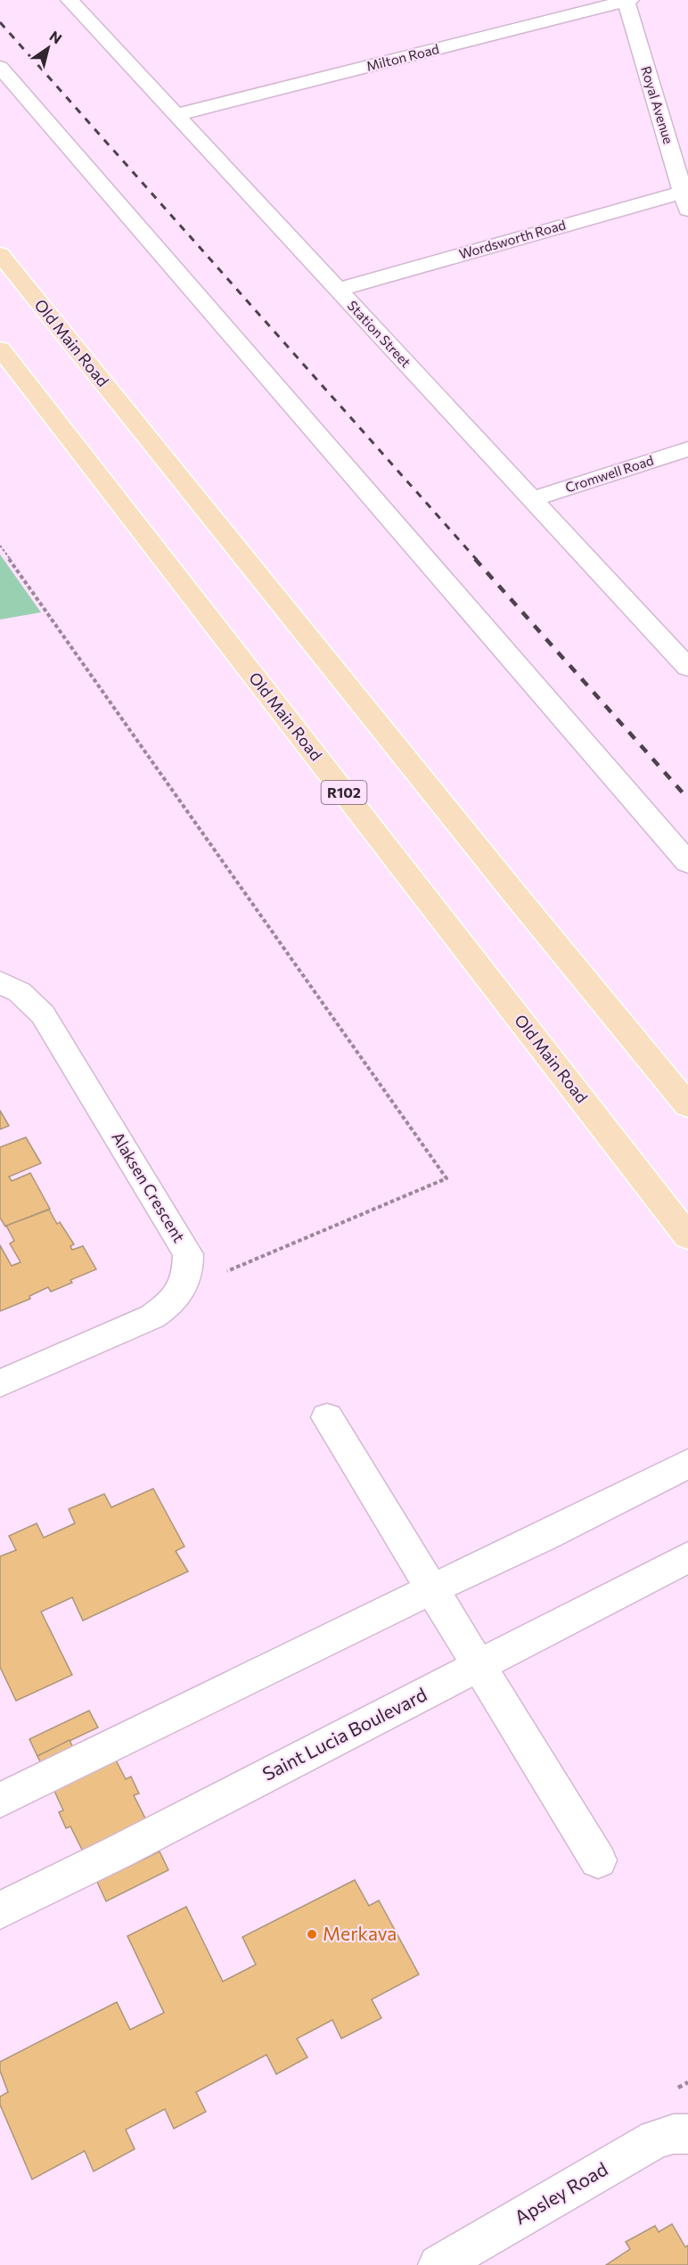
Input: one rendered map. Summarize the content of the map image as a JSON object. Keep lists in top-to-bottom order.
{
  "streets": {
    "main road": ["Old Main Road", "R102"],
    "street": [
      "Milton Road",
      "Royal Avenue",
      "Wordsworth Road",
      "Station Street",
      "Cromwell Road",
      "Alaksen Crescent",
      "Saint Lucia Boulevard",
      "Apsley Road"
    ]
  },
  "crossings": [
    ["Milton Road", "Royal Avenue"],
    ["Milton Road", "Station Street"],
    ["Royal Avenue", "Wordsworth Road"],
    ["Wordsworth Road", "Station Street"],
    ["Station Street", "Cromwell Road"]
  ],
  "places": ["Merkava"],
  "north": "top right"
}
